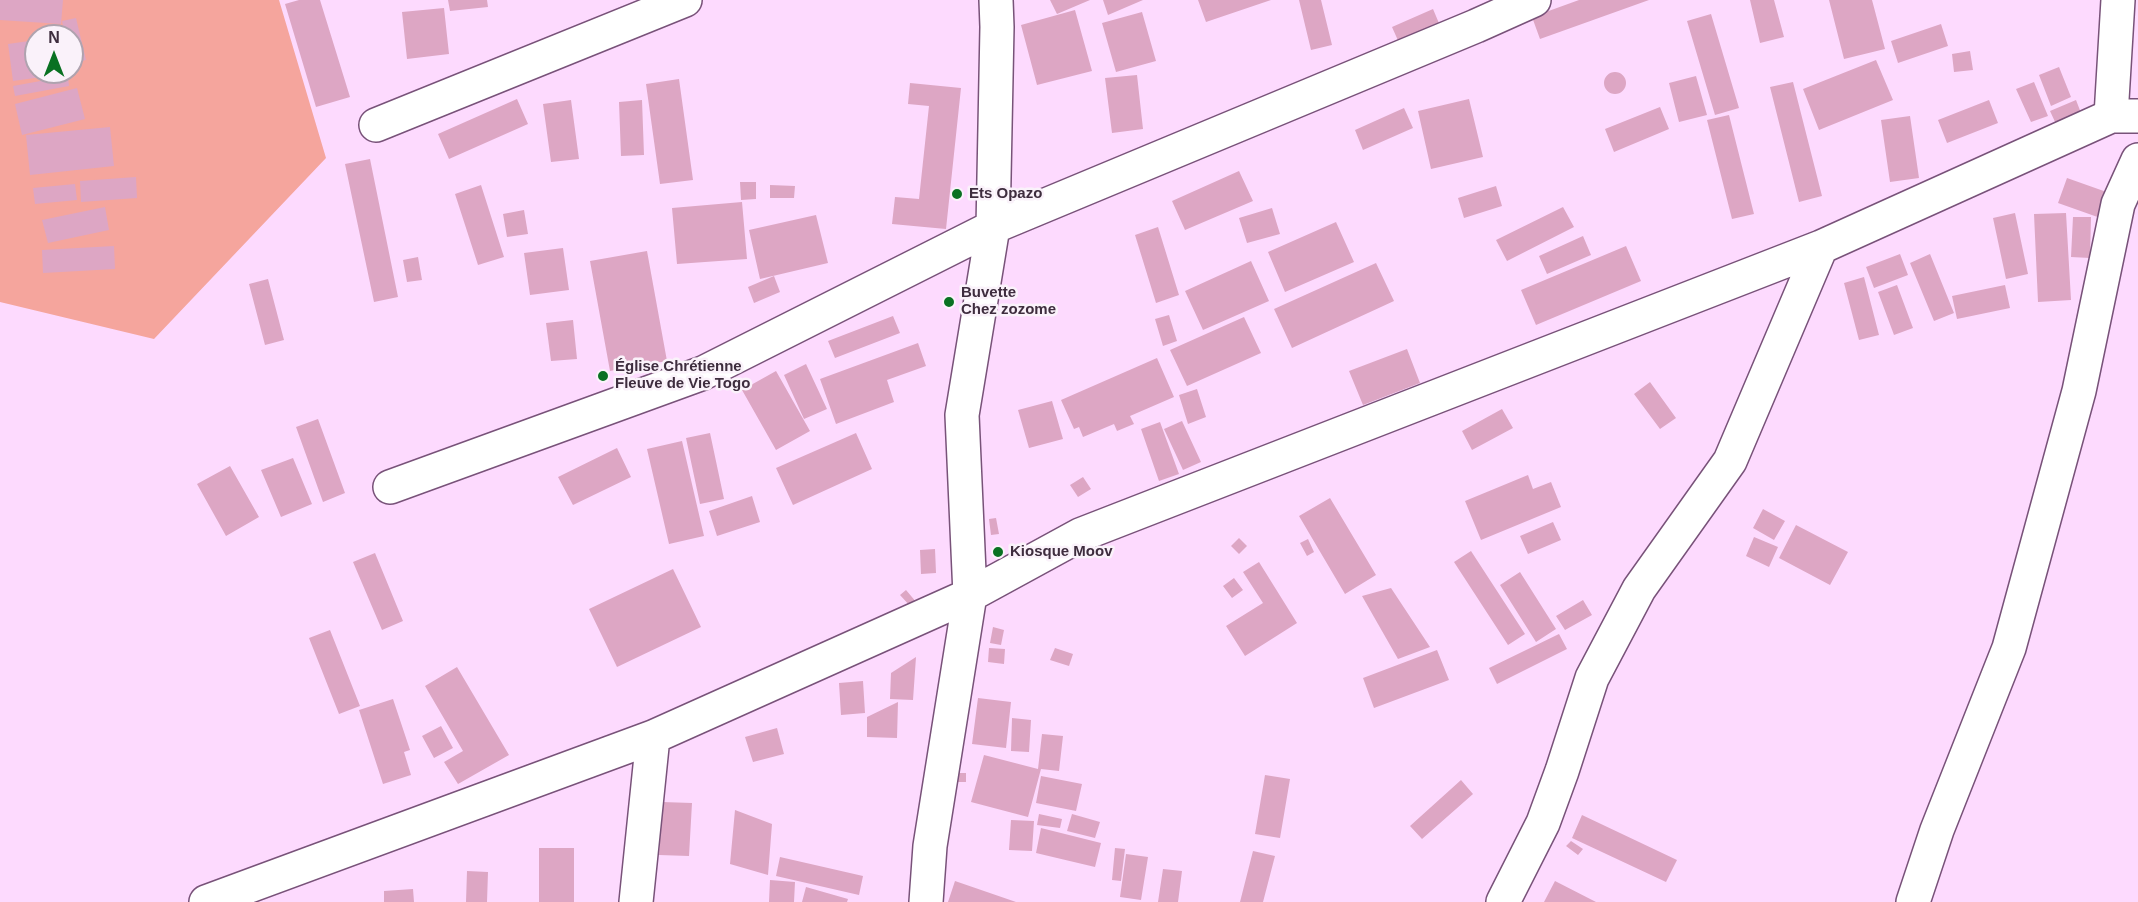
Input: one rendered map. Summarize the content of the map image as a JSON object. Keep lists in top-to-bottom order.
{
  "places": [
    "Ets Opazo",
    "Buvette Chez zozome",
    "Église Chrétienne Fleuve de Vie Togo",
    "Kiosque Moov"
  ],
  "north": "top"
}
